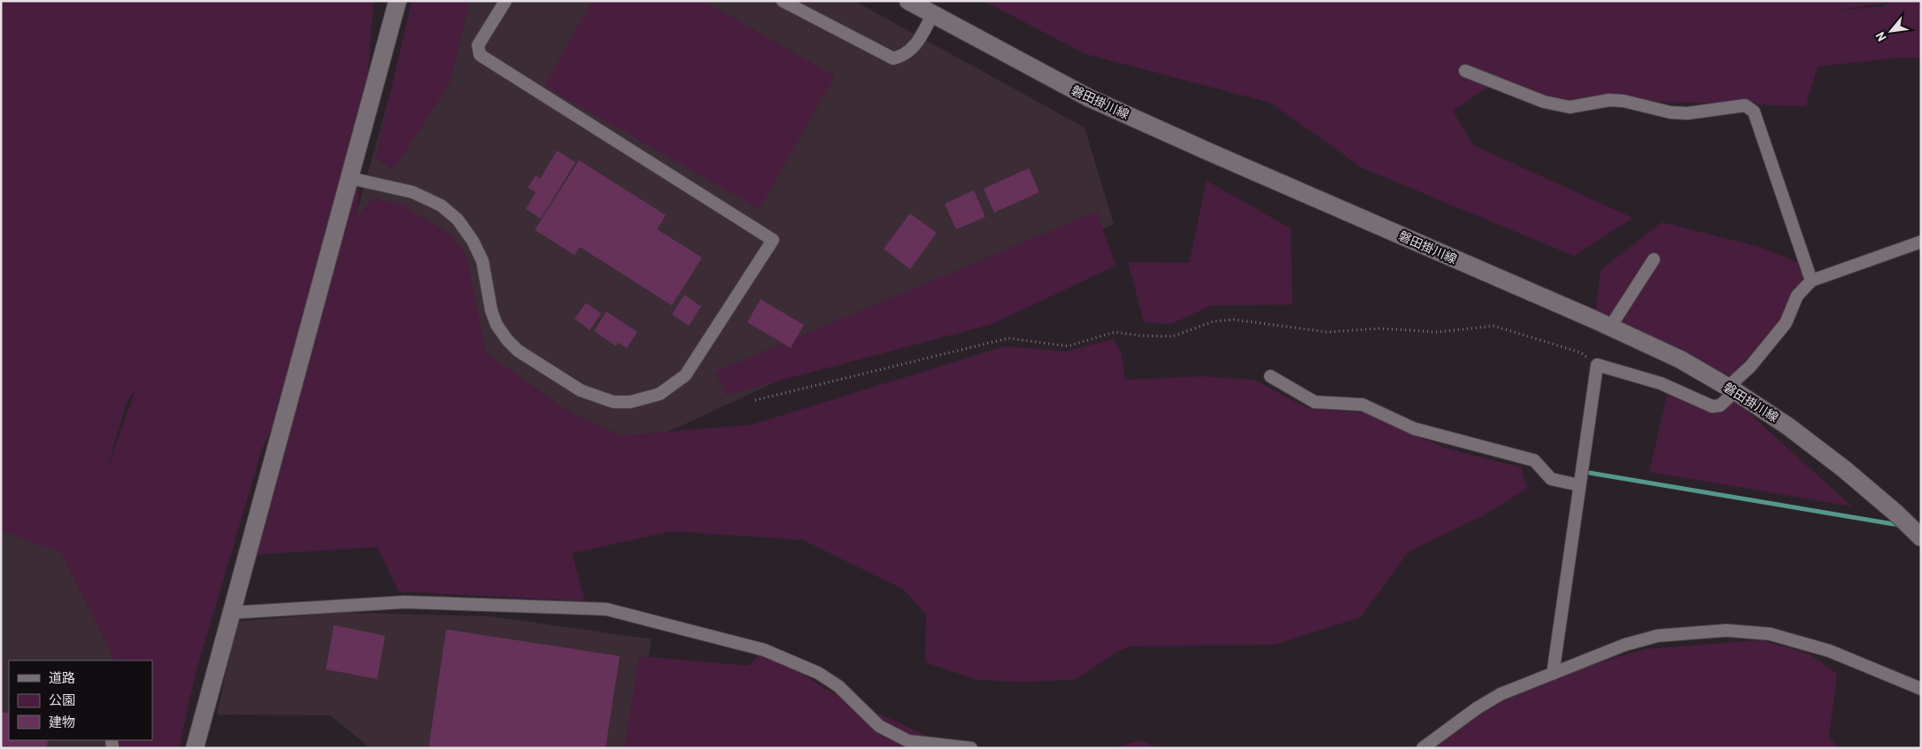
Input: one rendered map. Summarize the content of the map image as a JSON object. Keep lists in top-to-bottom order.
{
  "streets": {
    "main road": ["磐田掛川線"]
  },
  "legend": ["道路", "公園", "建物"],
  "north": "bottom left"
}
